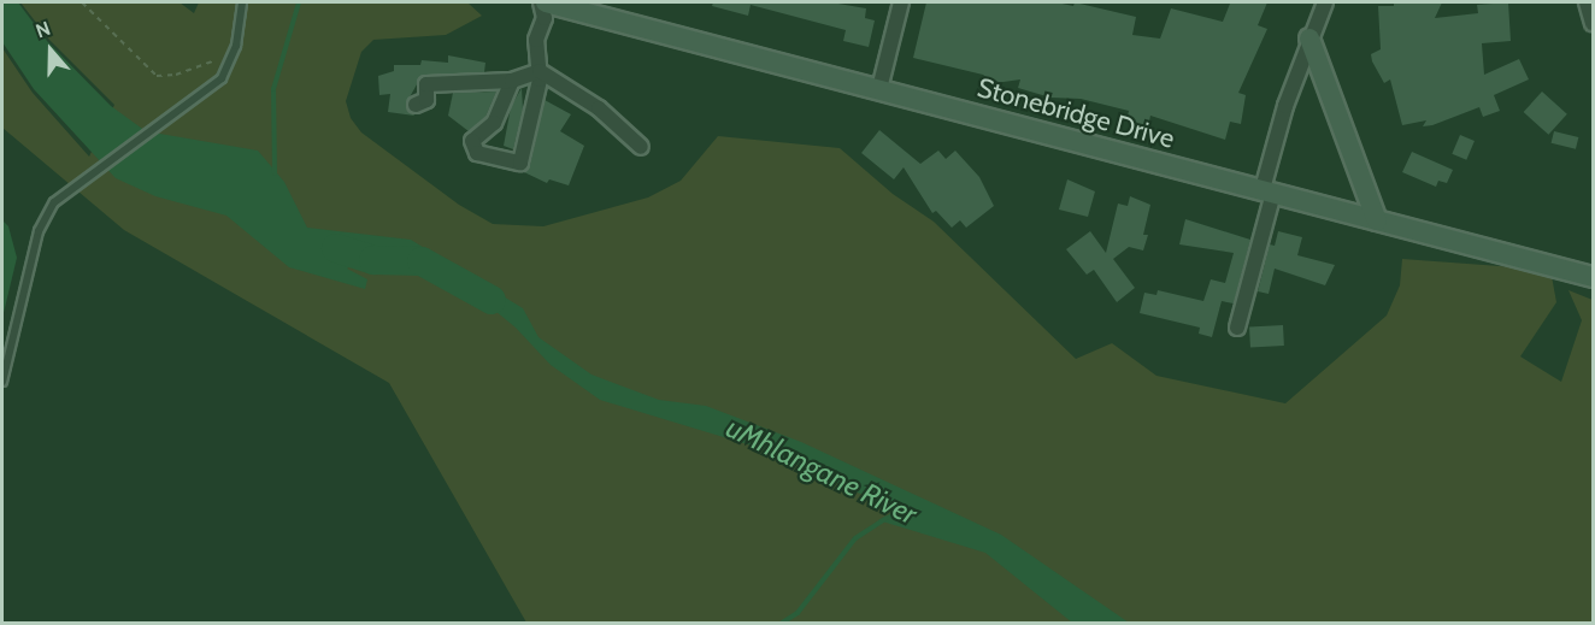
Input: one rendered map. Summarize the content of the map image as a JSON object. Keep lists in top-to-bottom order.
{
  "streets": {
    "street": ["Stonebridge Drive"]
  },
  "water": ["uMhlangane River"],
  "north": "top"
}
